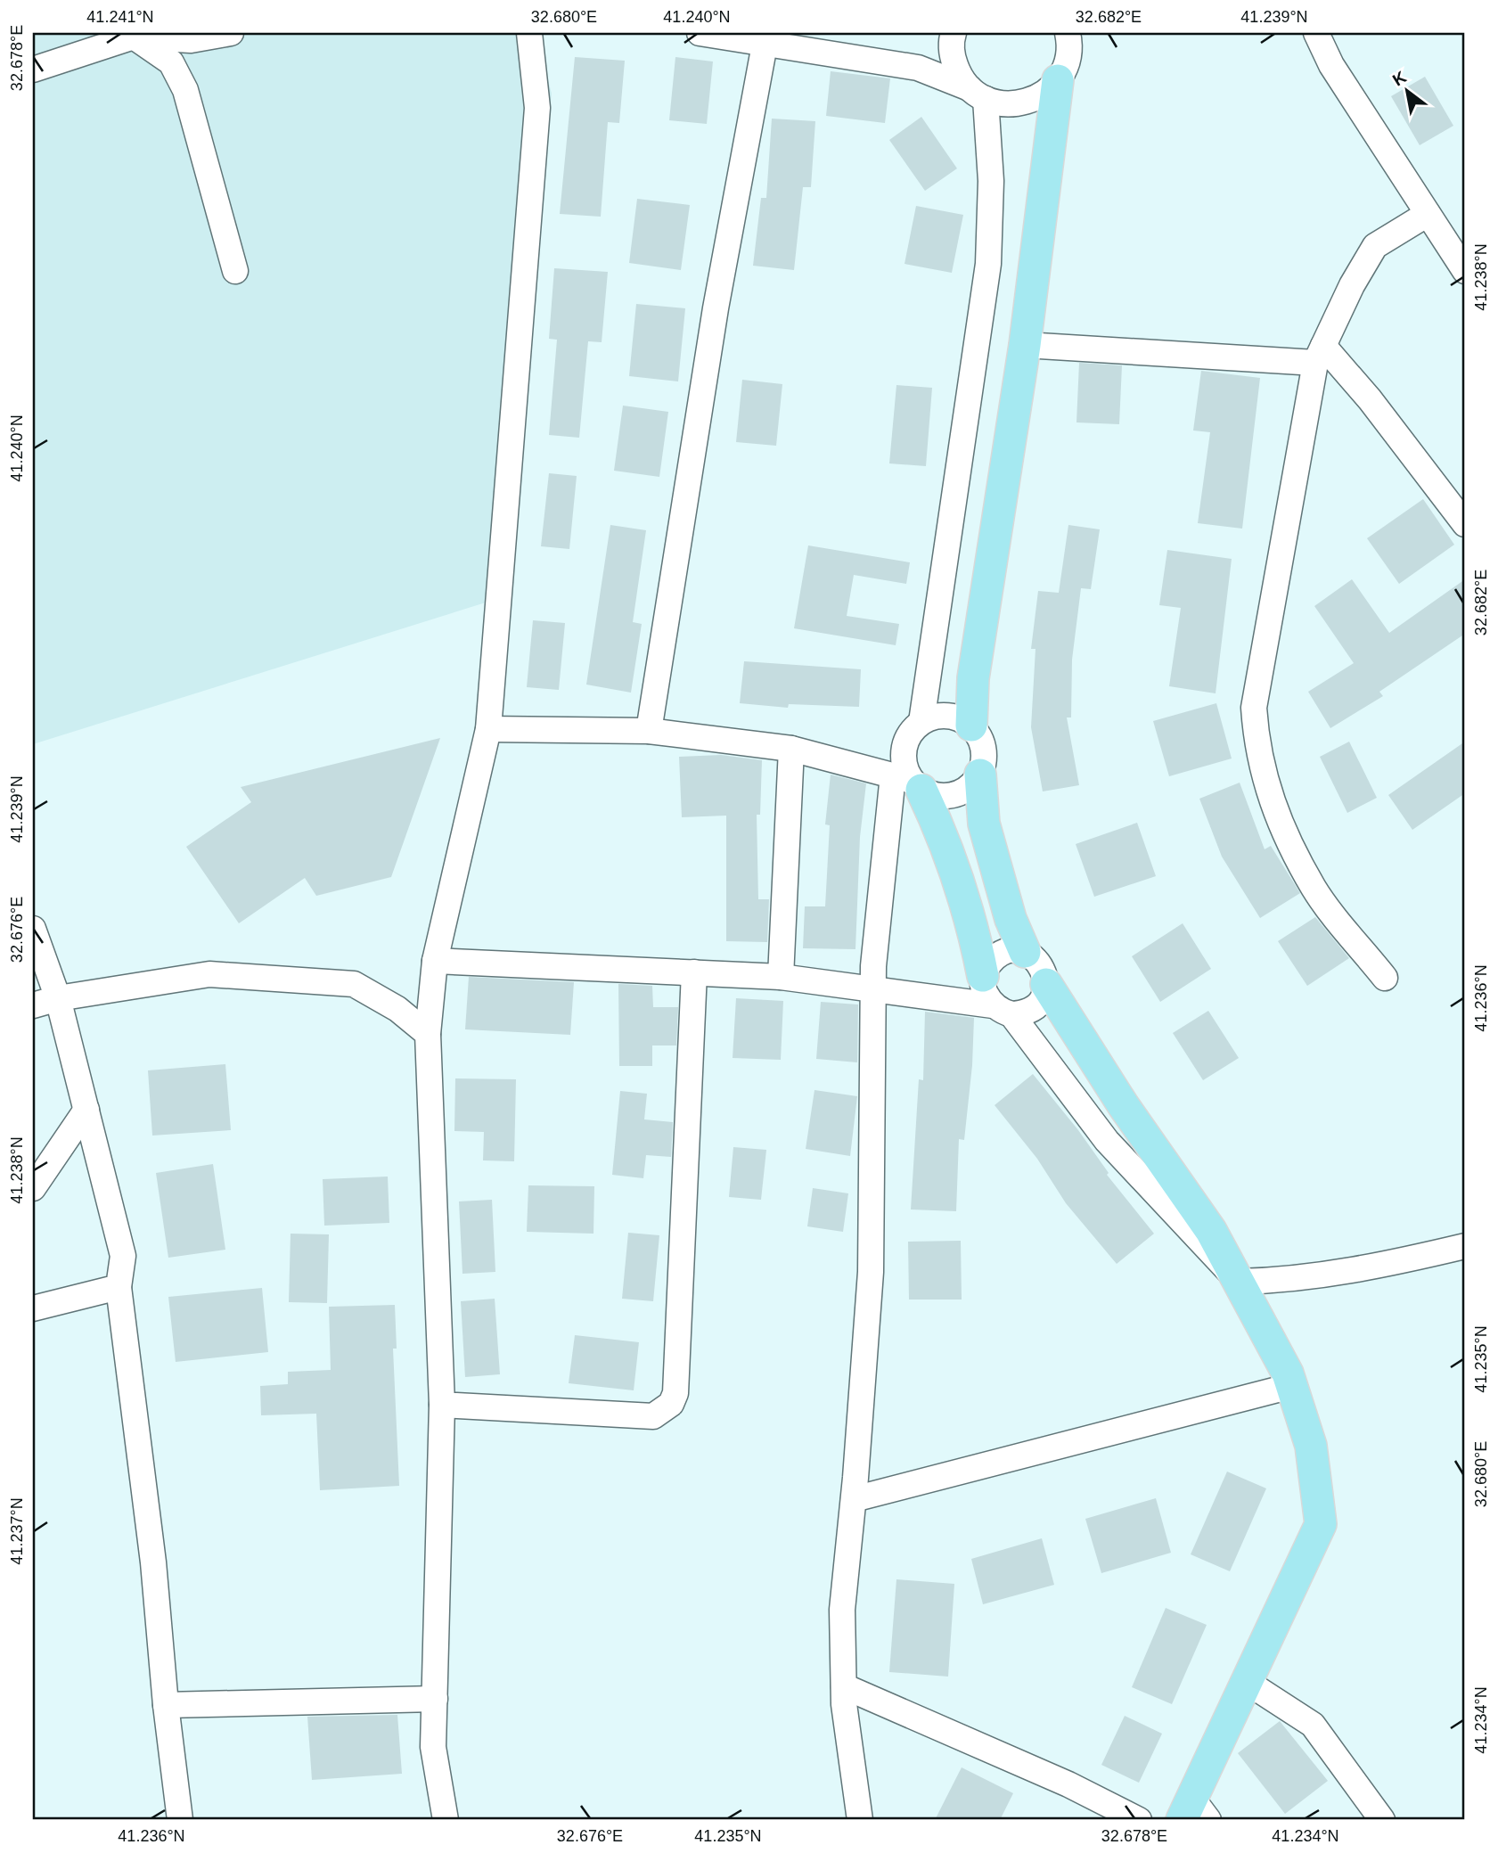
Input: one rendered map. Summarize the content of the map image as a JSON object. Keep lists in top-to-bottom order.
{
  "north": "top left",
  "coordinates": [
    "41.241°N",
    "32.680°E",
    "41.240°N",
    "32.682°E",
    "41.239°N",
    "32.678°E",
    "41.238°N",
    "32.676°E",
    "41.236°N",
    "41.235°N",
    "41.237°N",
    "41.234°N"
  ]
}
